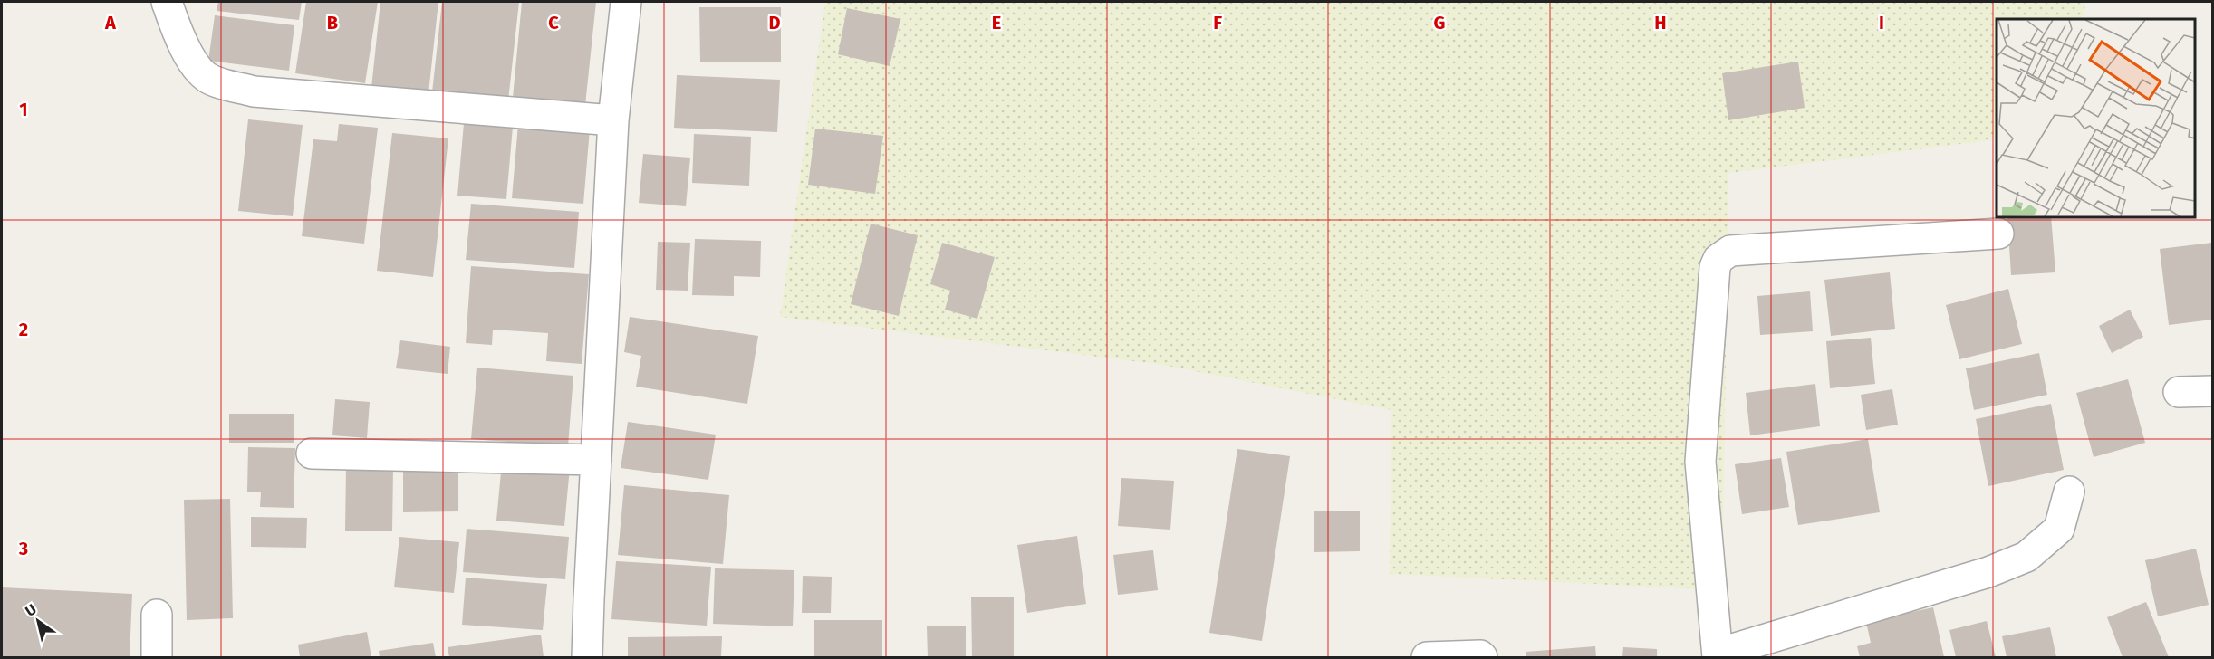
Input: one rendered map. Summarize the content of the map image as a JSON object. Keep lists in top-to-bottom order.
{
  "north": "top left",
  "grid": {
    "columns": [
      "A",
      "B",
      "C",
      "D",
      "E",
      "F",
      "G",
      "H",
      "I"
    ],
    "rows": ["1", "2", "3"]
  }
}
